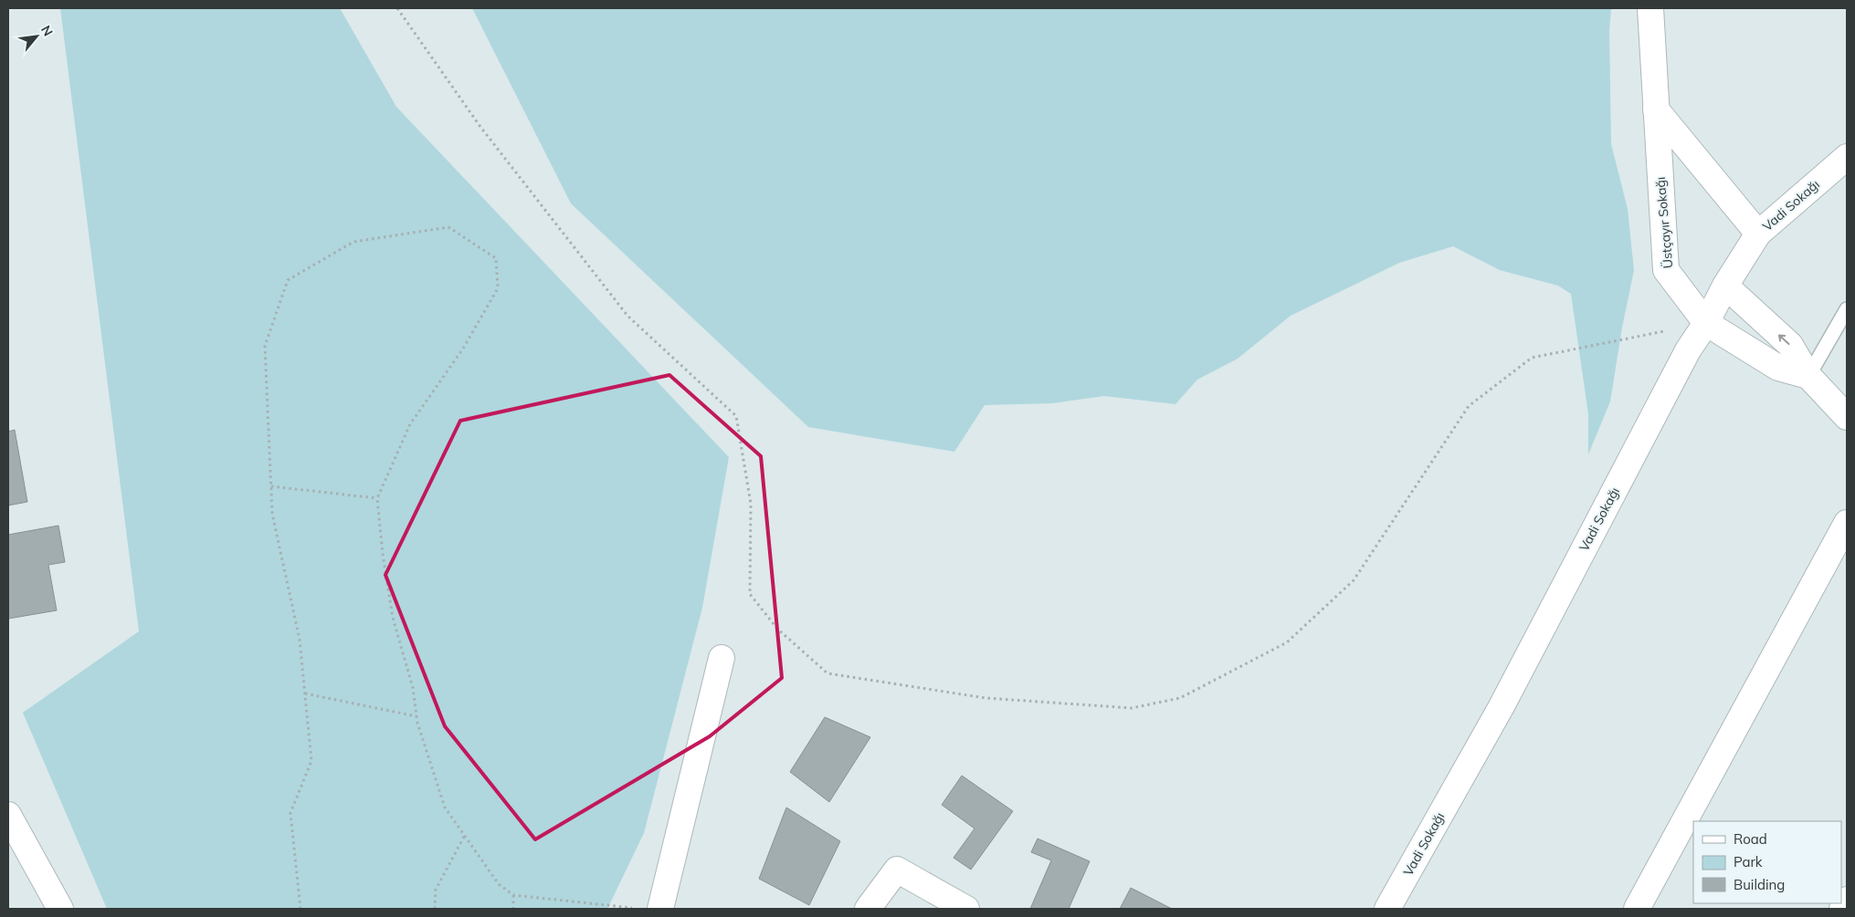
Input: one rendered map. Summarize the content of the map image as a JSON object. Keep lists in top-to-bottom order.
{
  "streets": {
    "street": ["Vadi Sokağı", "Üstçayır Sokağı"]
  },
  "crossings": [
    ["Vadi Sokağı", "Üstçayır Sokağı"]
  ],
  "legend": ["Road", "Park", "Building"],
  "north": "top right"
}
